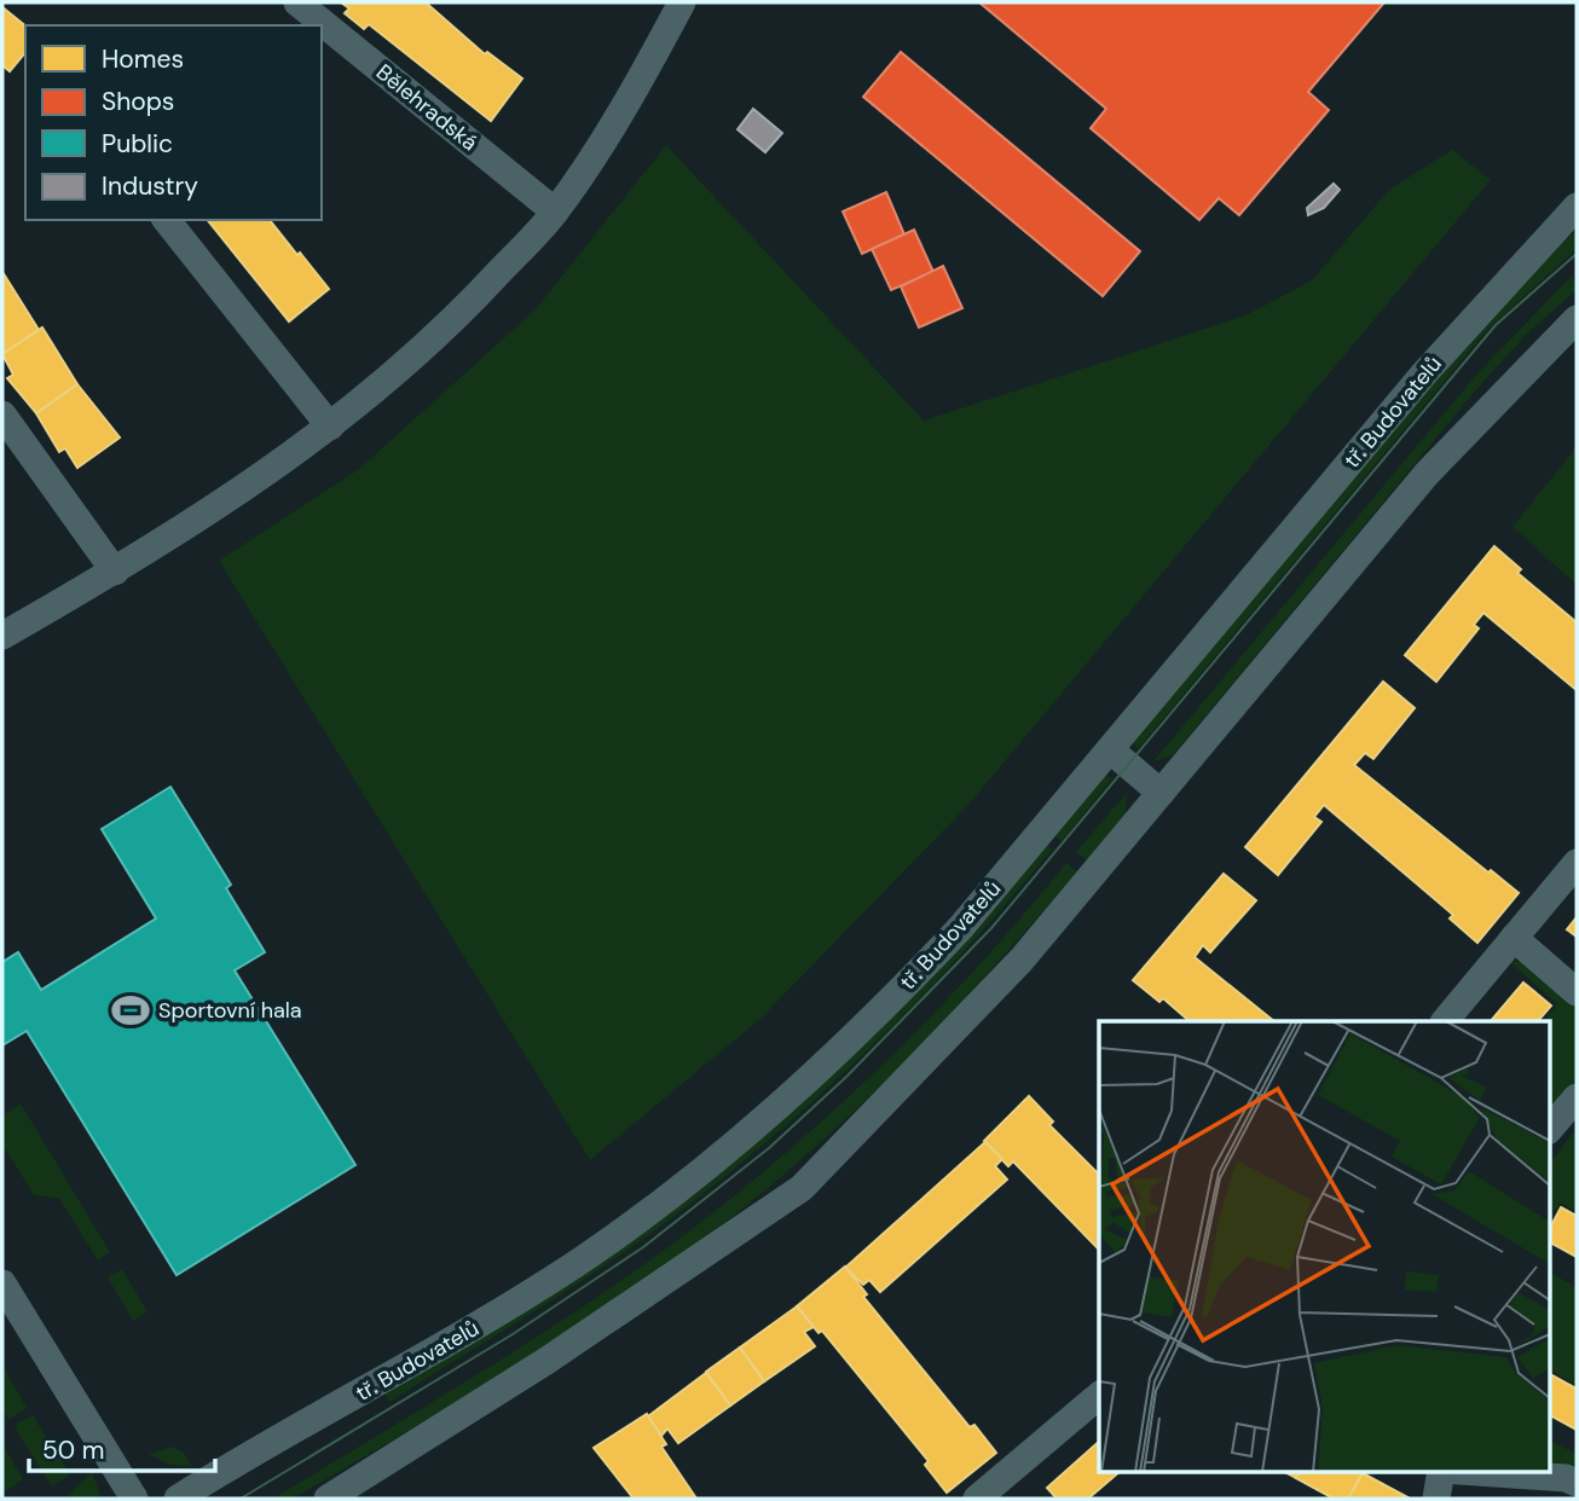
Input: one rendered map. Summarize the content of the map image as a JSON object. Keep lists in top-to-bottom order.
{
  "streets": {
    "street": ["Bělehradská", "tř. Budovatelů"]
  },
  "places": {
    "sports": ["Sportovní hala"]
  },
  "legend": [
    "Homes",
    "Shops",
    "Public",
    "Industry"
  ],
  "scale_bar": "50 m"
}
